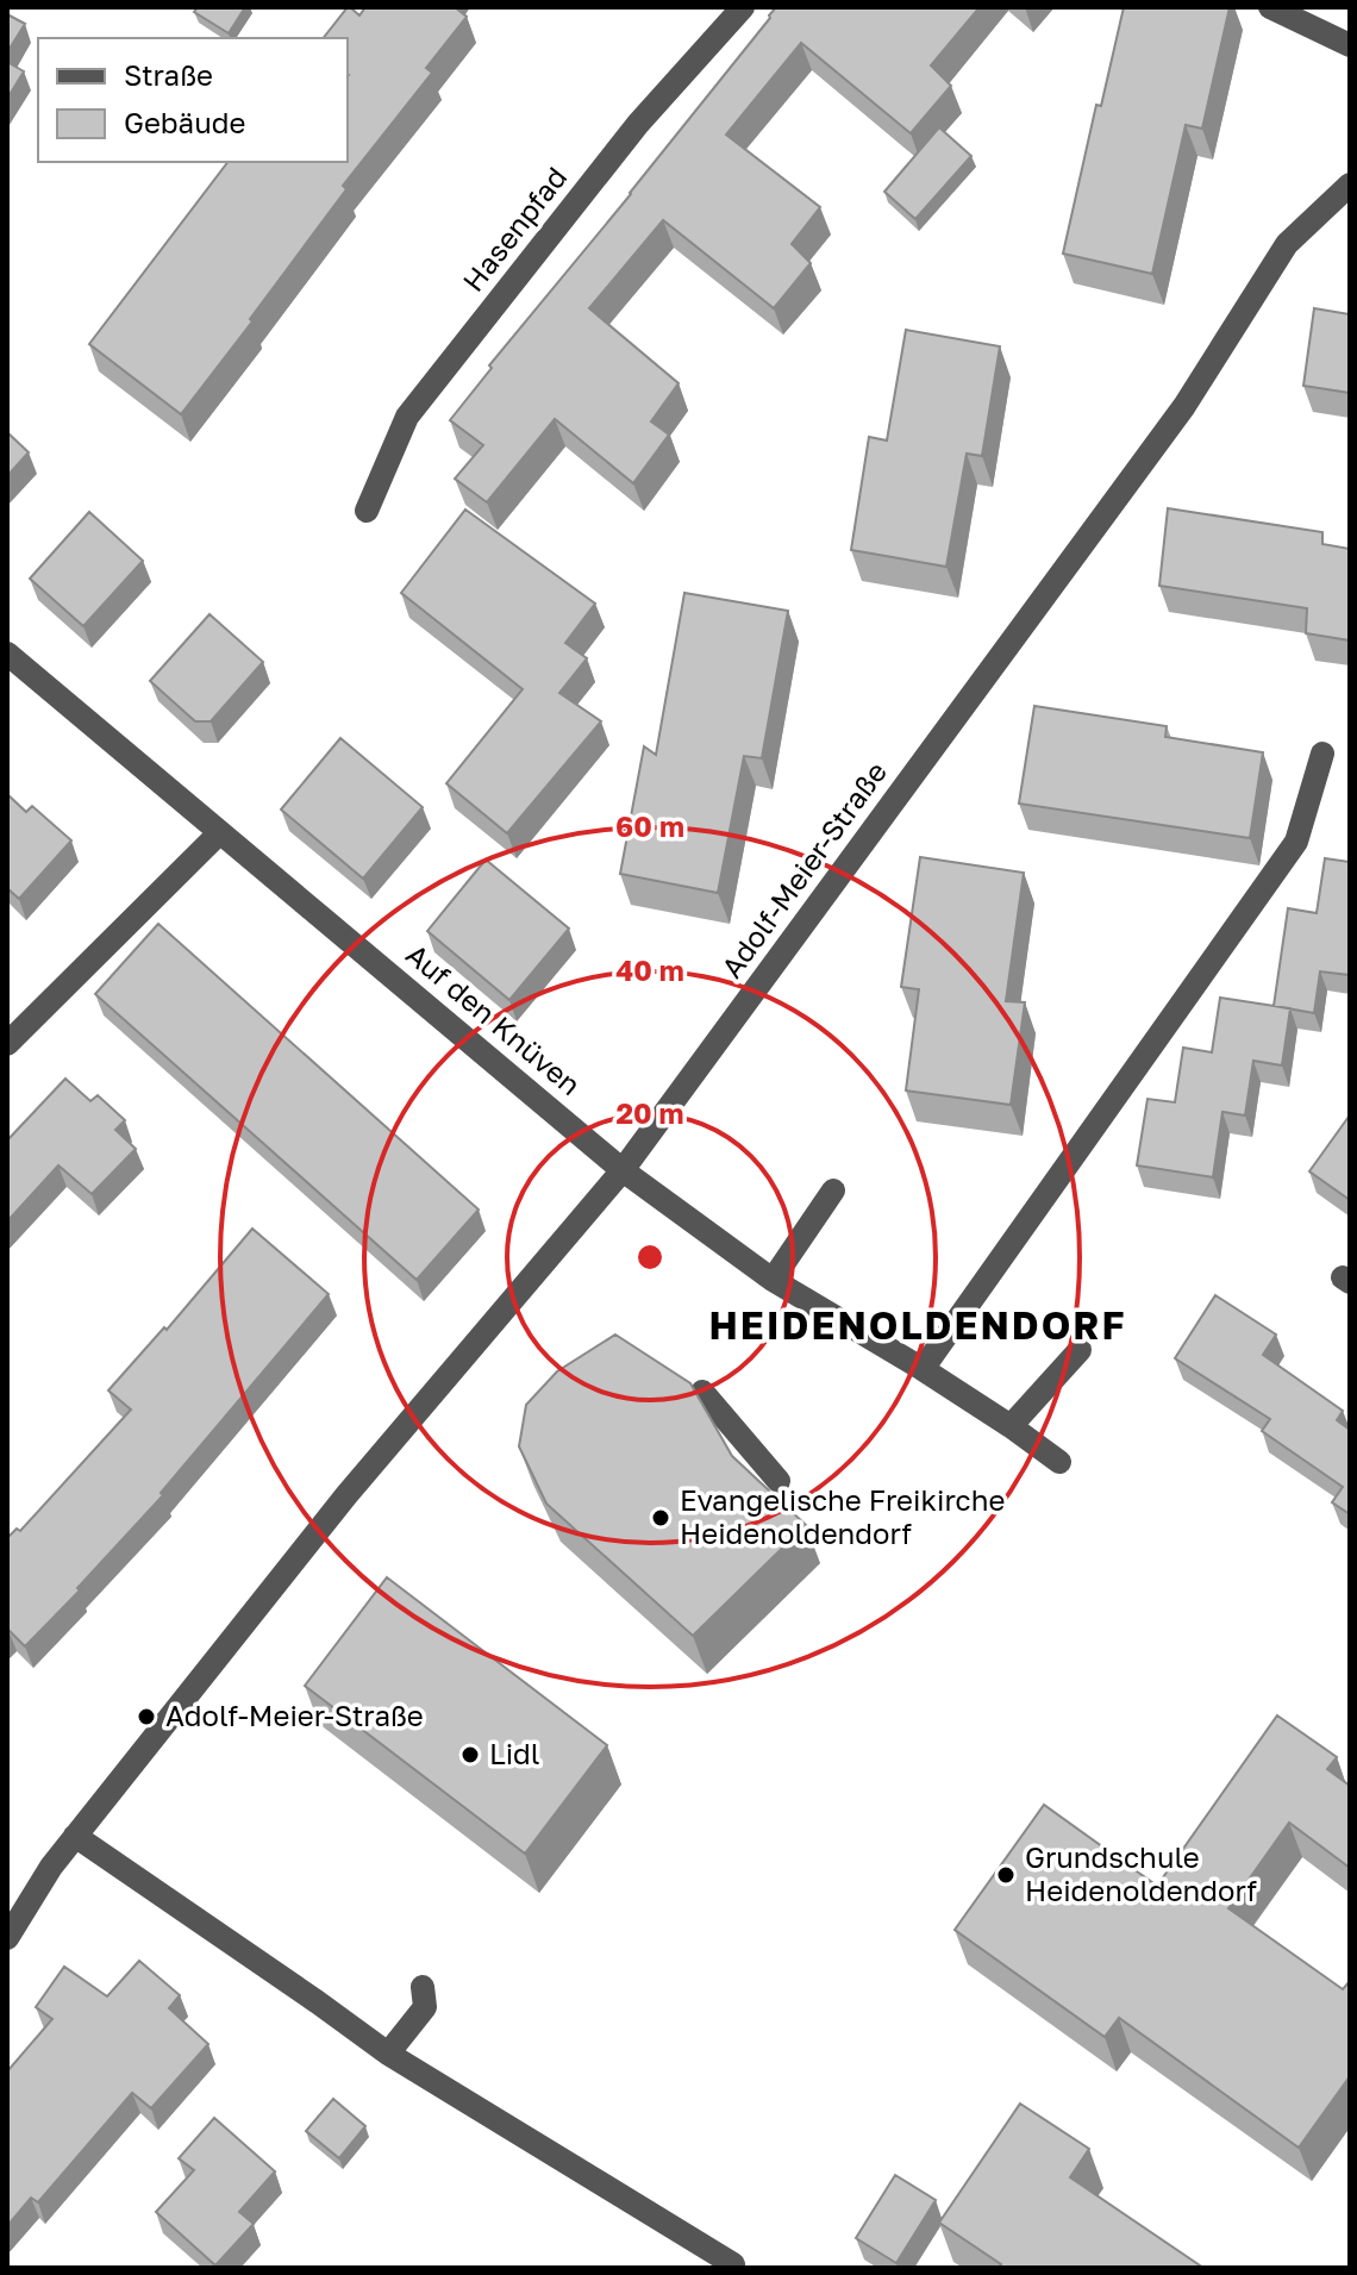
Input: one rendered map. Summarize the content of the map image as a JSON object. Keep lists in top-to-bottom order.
{
  "streets": {
    "street": ["Hasenpfad", "Adolf-Meier-Straße", "Auf den Knüven"]
  },
  "crossings": [
    ["Adolf-Meier-Straße", "Auf den Knüven"]
  ],
  "districts": ["HEIDENOLDENDORF"],
  "places": [
    "Evangelische Freikirche Heidenoldendorf",
    "Adolf-Meier-Straße",
    "Lidl",
    "Grundschule Heidenoldendorf"
  ],
  "legend": ["Straße", "Gebäude"],
  "rings": ["60 m", "40 m", "20 m"]
}
